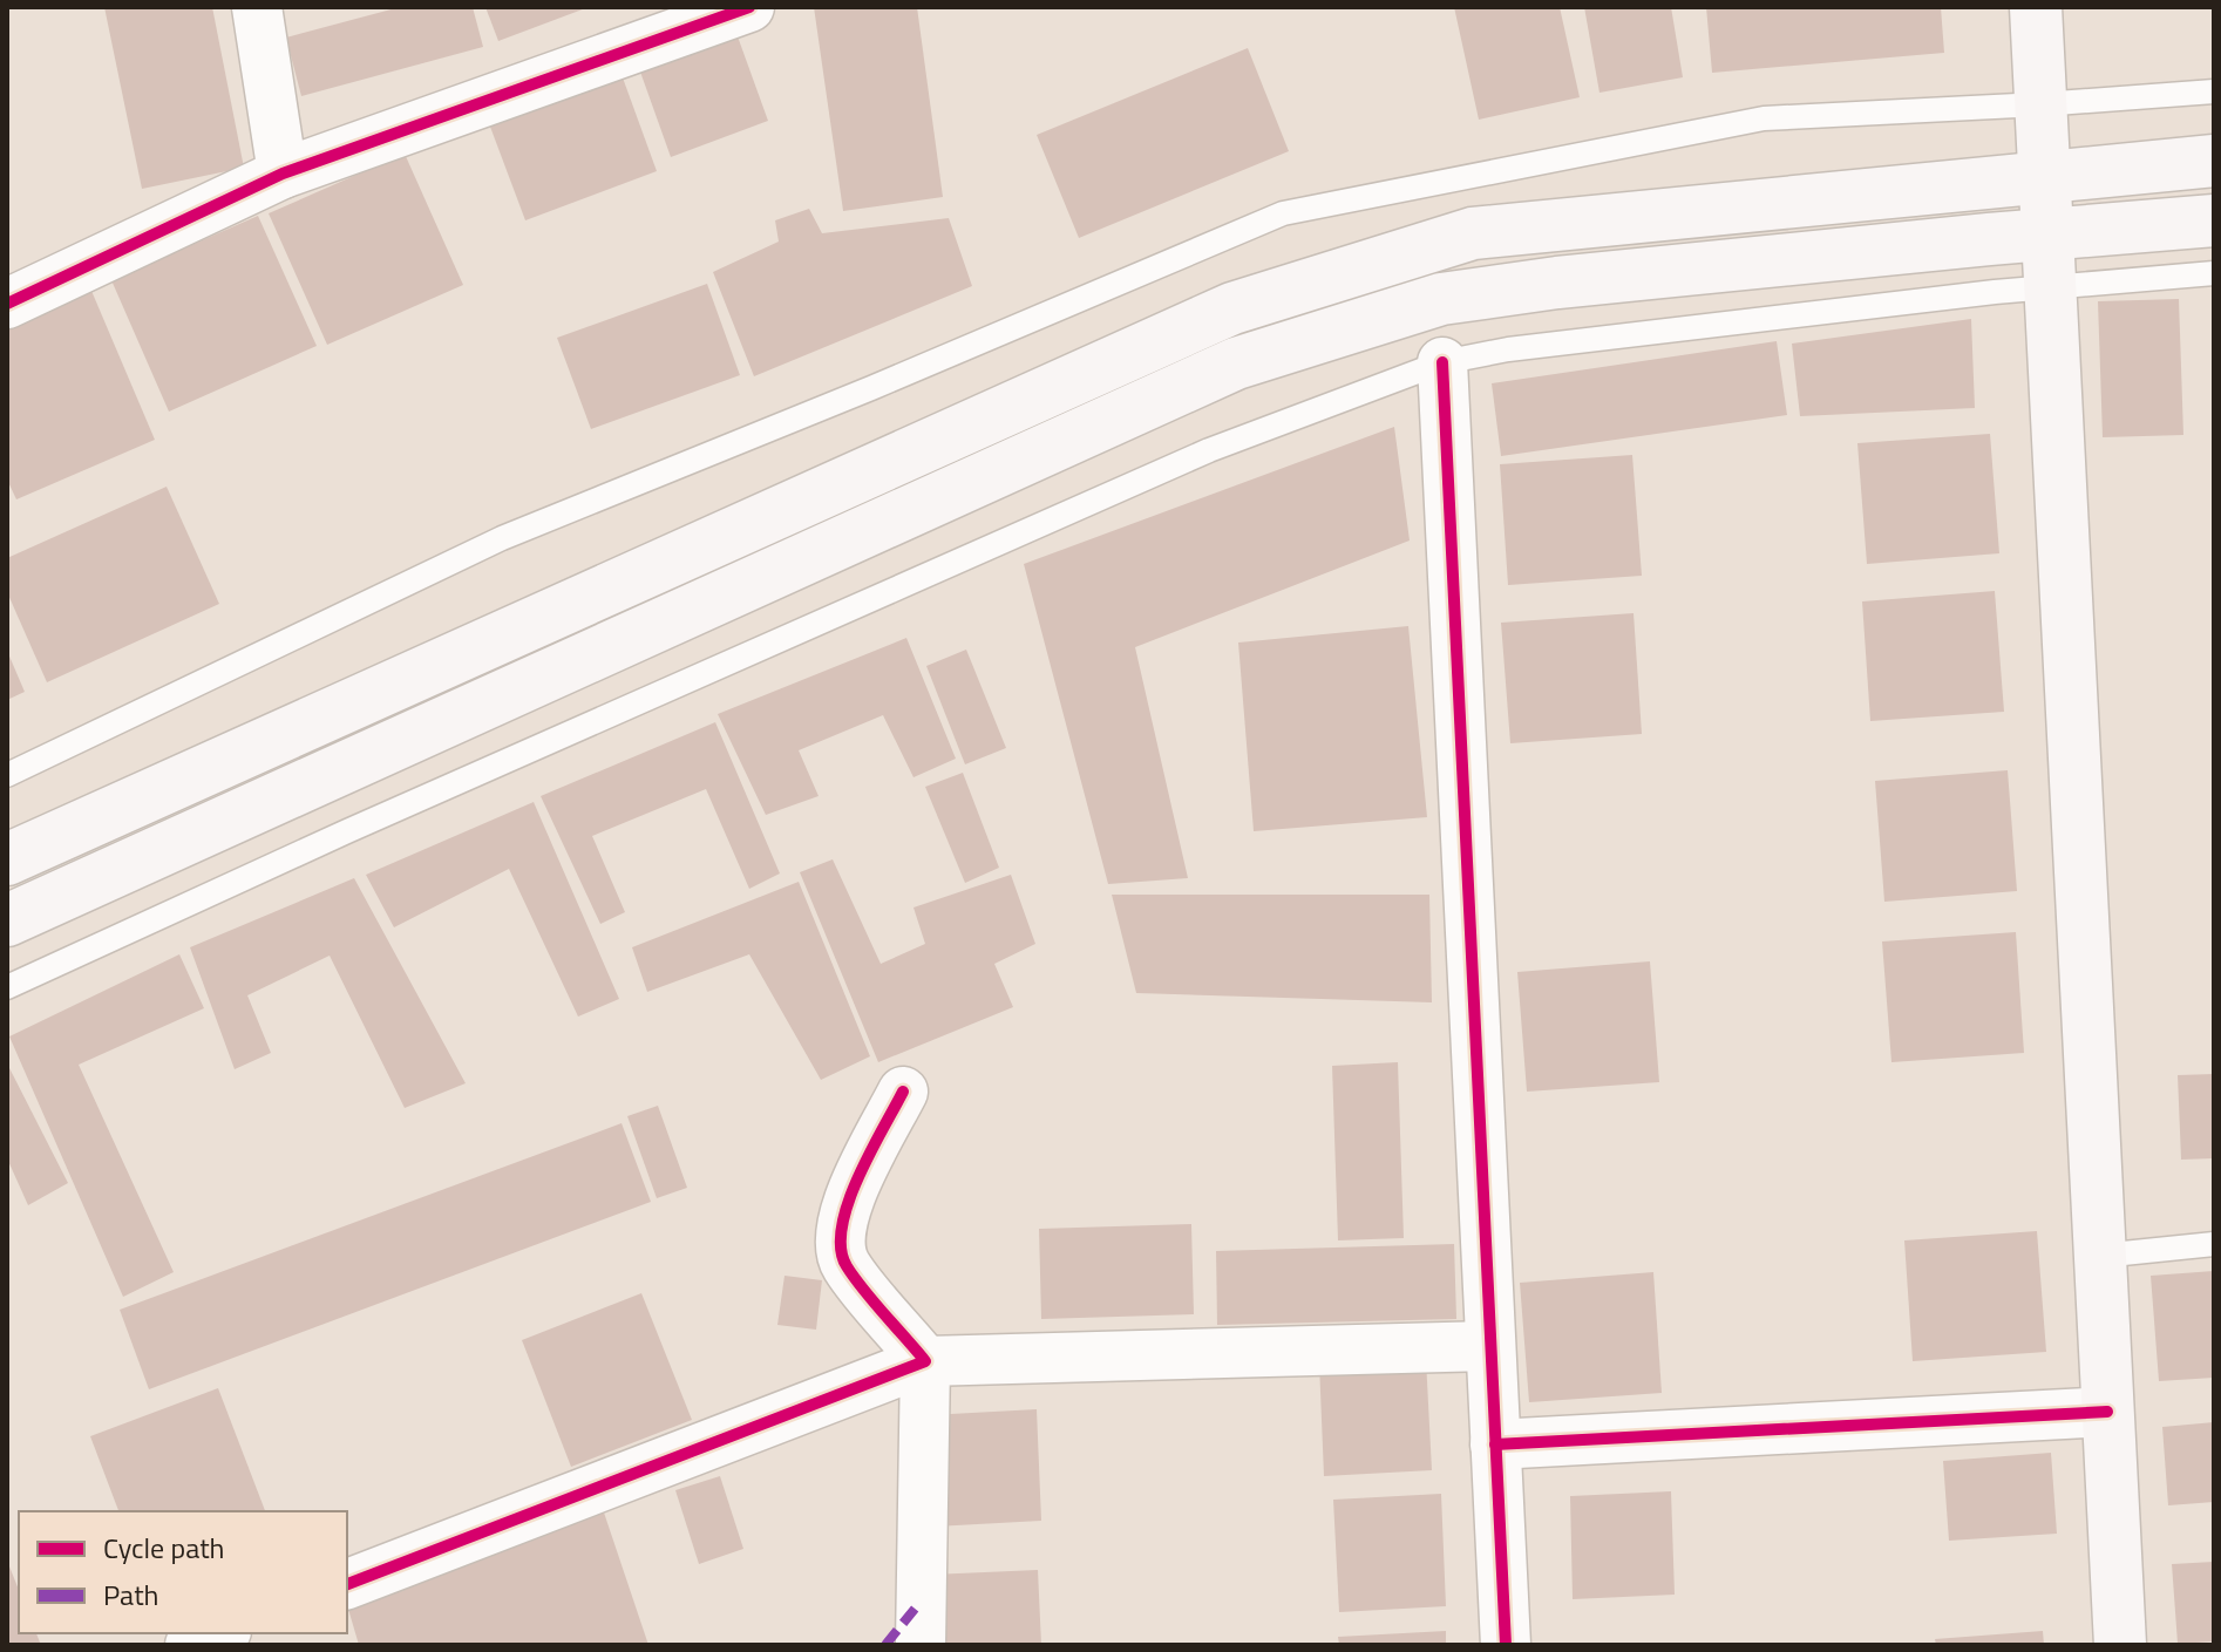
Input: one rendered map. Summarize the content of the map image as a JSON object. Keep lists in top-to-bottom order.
{
  "legend": ["Cycle path", "Path"]
}
